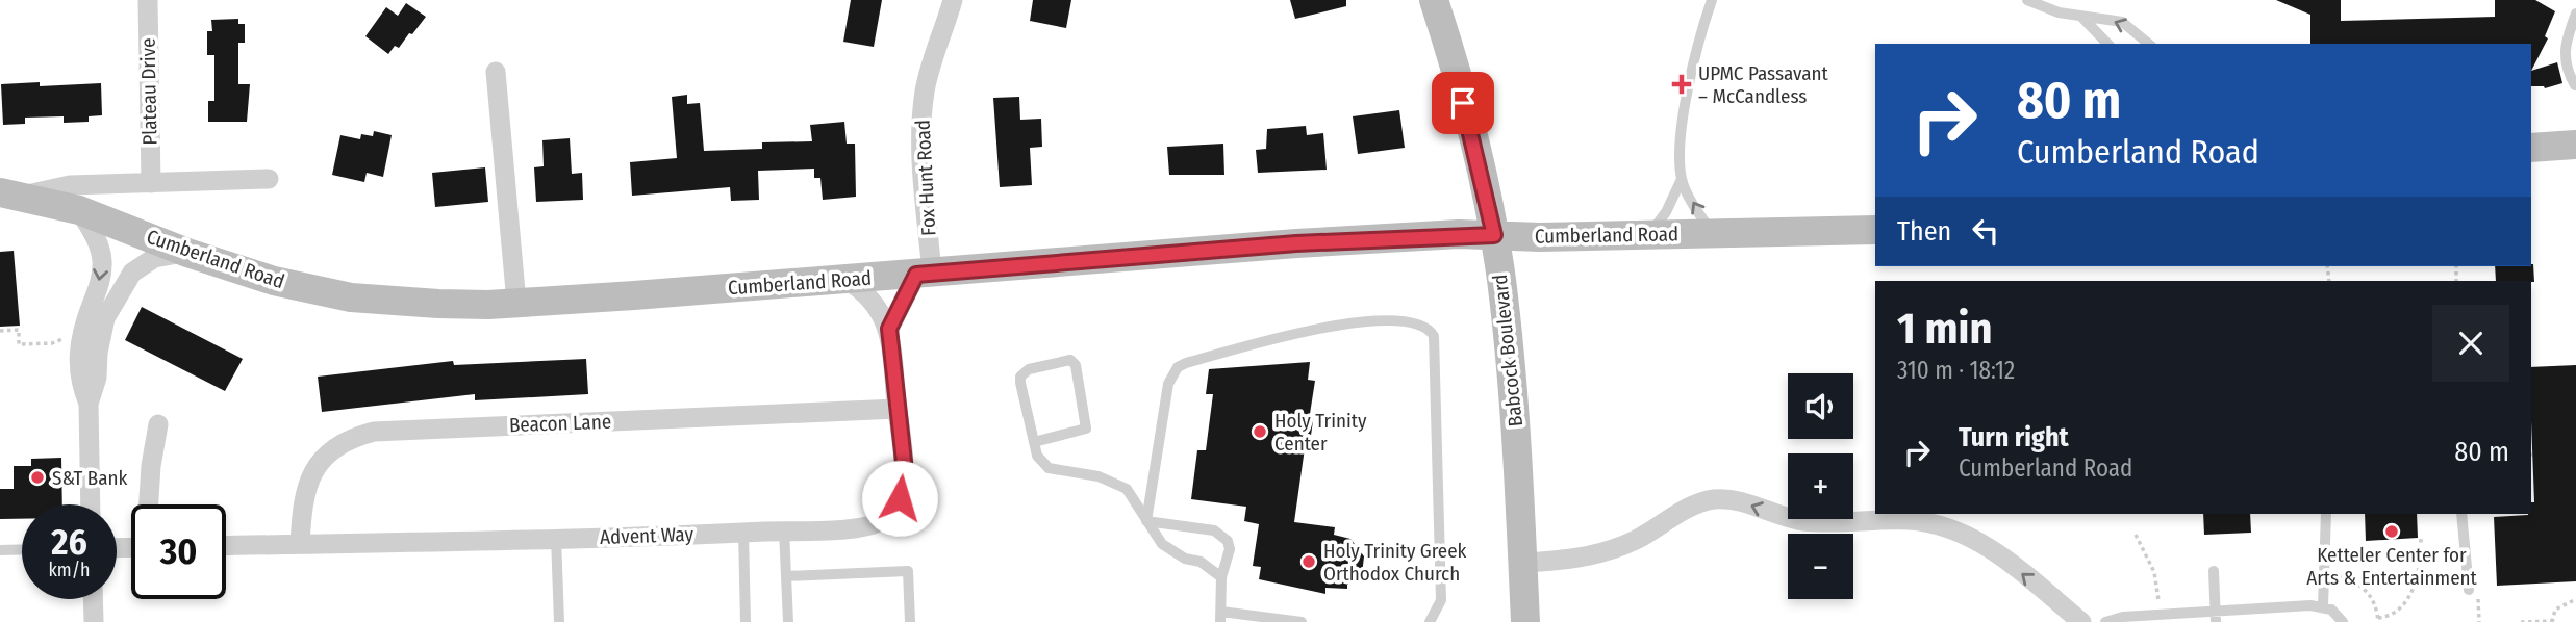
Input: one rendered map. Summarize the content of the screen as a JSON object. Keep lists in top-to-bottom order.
{
  "streets": {
    "main road": ["Cumberland Road", "Babcock Boulevard"],
    "street": [
      "Plateau Drive",
      "Fox Hunt Road",
      "Beacon Lane",
      "Advent Way"
    ]
  },
  "crossings": [
    ["Fox Hunt Road", "Cumberland Road"],
    ["Cumberland Road", "Babcock Boulevard"],
    ["Cumberland Road", "Advent Way"],
    ["Beacon Lane", "Advent Way"]
  ],
  "places": {
    "health": ["UPMC Passavant – McCandless"],
    "other": [
      "Holy Trinity Center",
      "S&T Bank",
      "Ketteler Center for Arts & Entertainment",
      "Holy Trinity Greek Orthodox Church"
    ]
  },
  "page": {
    "turn": ["80 m", "Cumberland Road"],
    "then": "Then",
    "heading": ["1 min", "310 m · 18:12"],
    "map_buttons": ["+", "−"],
    "list": [
      {
        "name": "Turn right",
        "note": "Cumberland Road",
        "value": "80 m"
      }
    ],
    "speed": "26 km/h",
    "limit": "30"
  }
}
